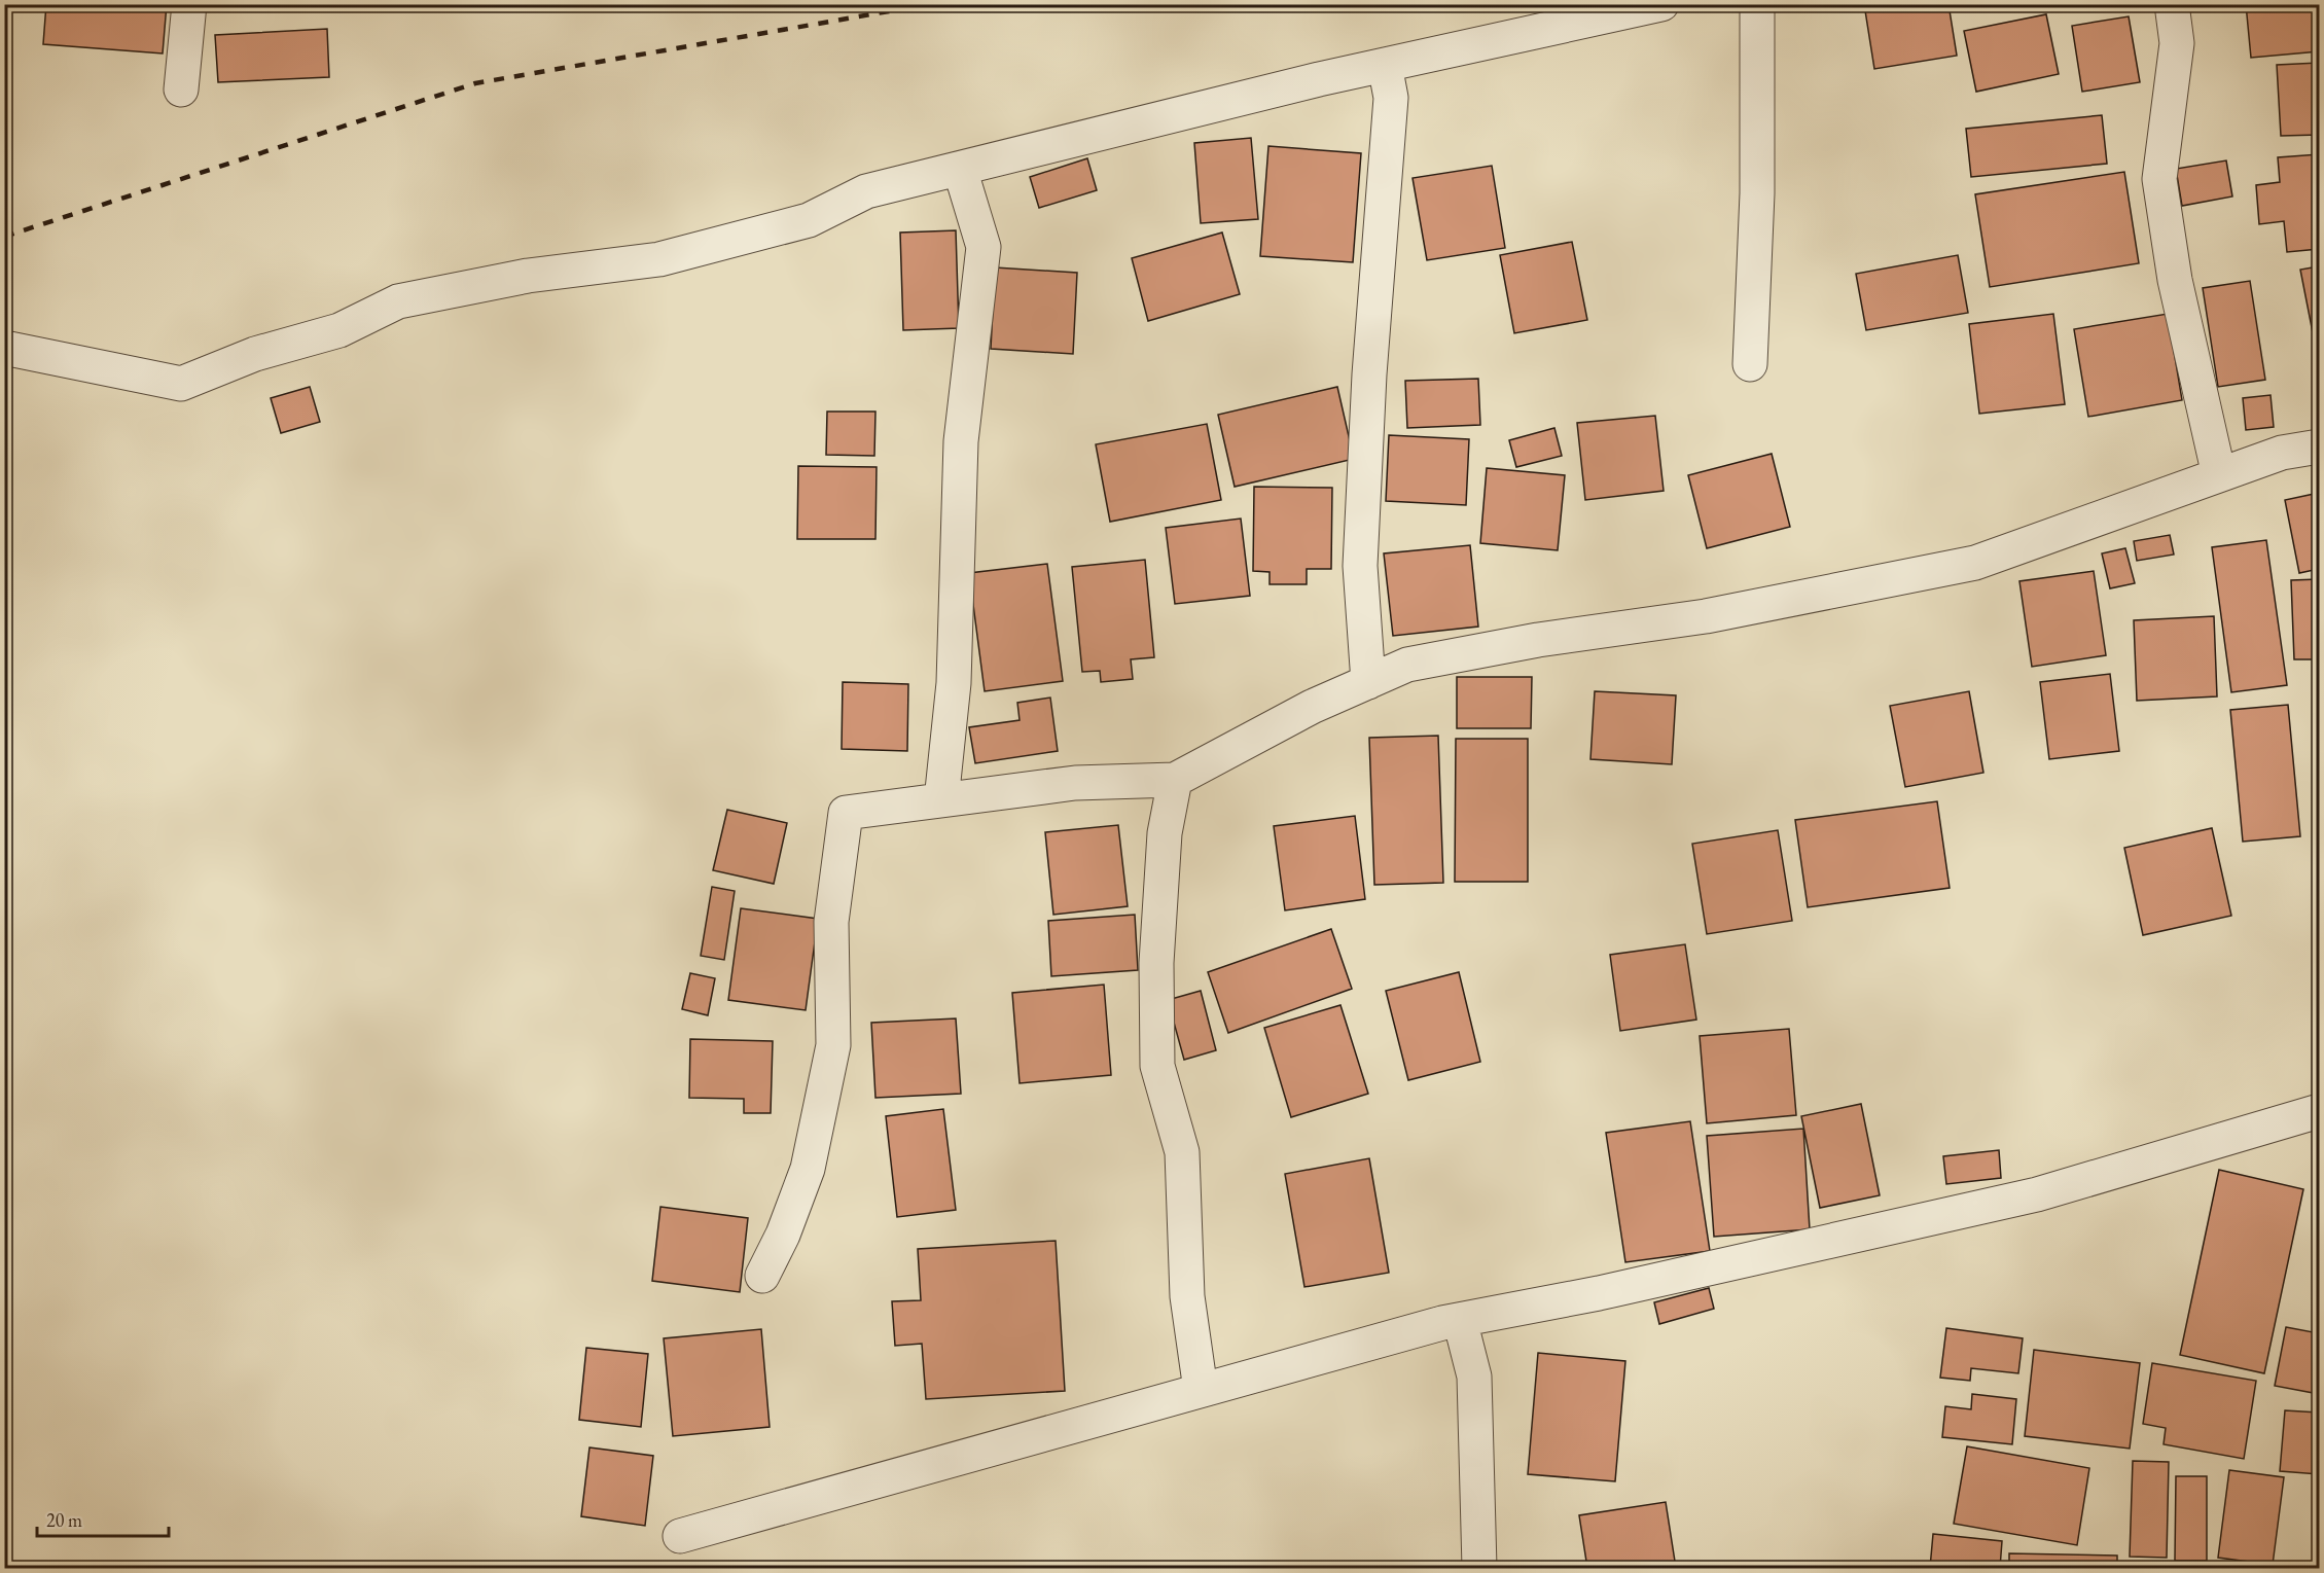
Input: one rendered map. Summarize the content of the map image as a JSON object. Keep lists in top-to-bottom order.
{
  "scale_bar": "20 m"
}
